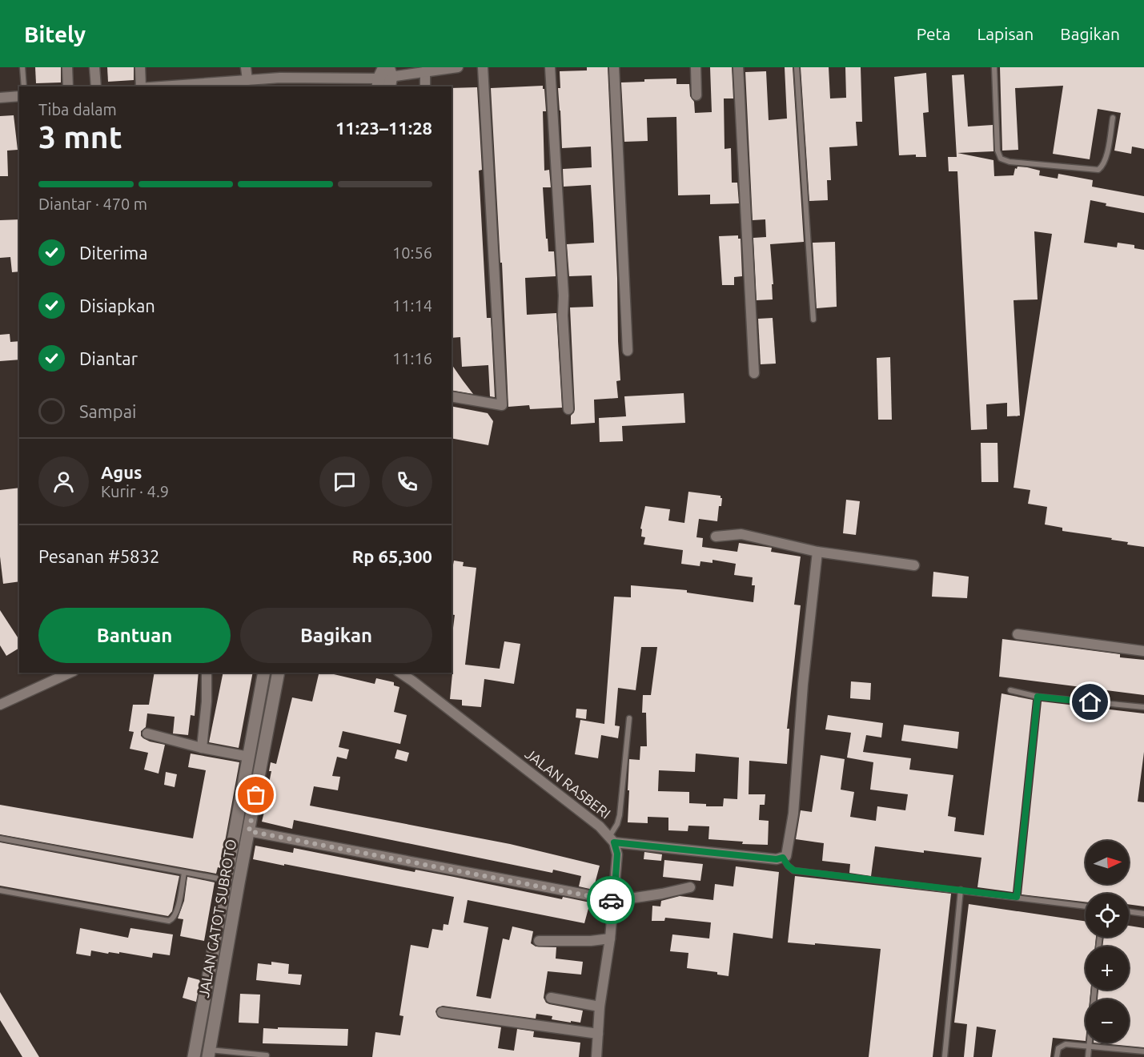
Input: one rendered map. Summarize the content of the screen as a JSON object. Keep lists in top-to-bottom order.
{
  "streets": {
    "main road": ["JALAN GATOT SUBROTO"],
    "street": ["JALAN RASBERI"]
  },
  "north": "right",
  "page": {
    "header": "Bitely",
    "nav": ["Peta", "Lapisan", "Bagikan"],
    "heading": ["3 mnt", "Tiba dalam", "11:23–11:28"],
    "panel": [
      "Agus",
      "Kurir · 4.9",
      "Pesanan #5832",
      "Rp 65,300"
    ],
    "bar": "Diantar · 470 m",
    "list": [
      ["Diterima", "10:56"],
      ["Disiapkan", "11:14"],
      ["Diantar", "11:16"],
      "Sampai"
    ],
    "buttons": ["Bantuan", "Bagikan"],
    "map_buttons": ["+", "−"]
  }
}
